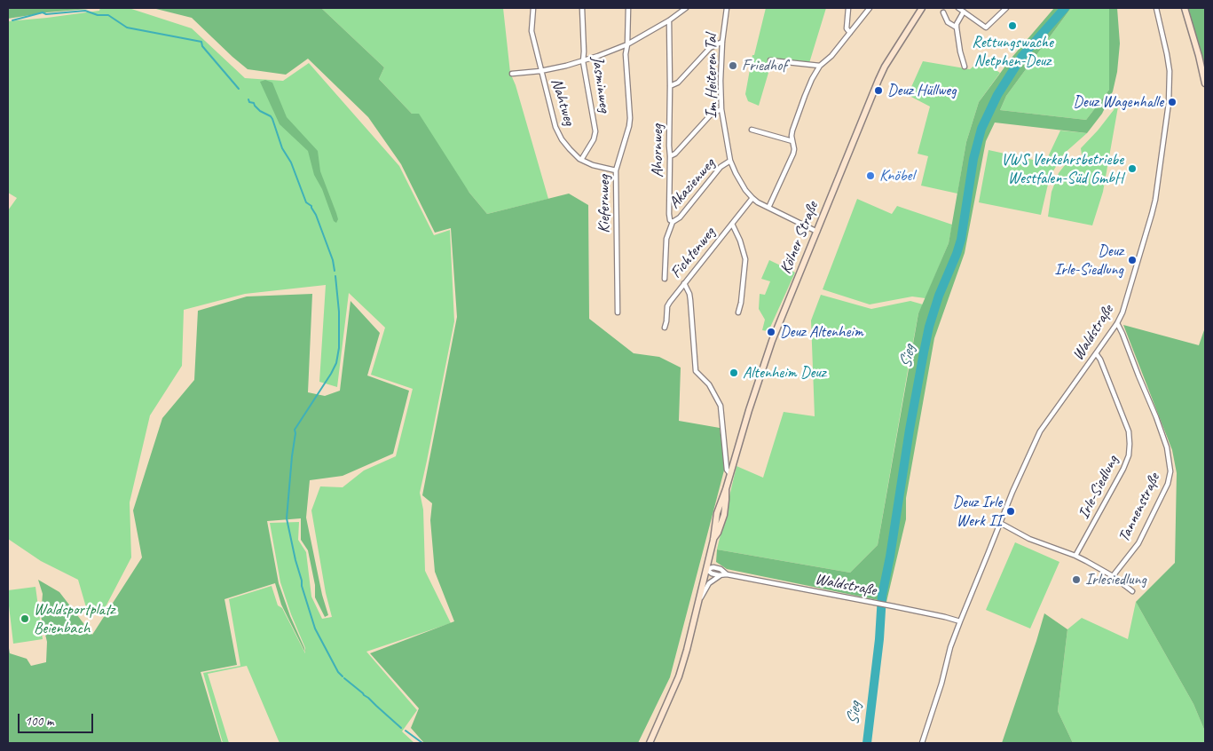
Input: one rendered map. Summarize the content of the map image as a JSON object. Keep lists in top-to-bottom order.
{
  "streets": {
    "main road": ["Kölner Straße"],
    "street": [
      "Im Heiteren Tal",
      "Jasminweg",
      "Nahtweg",
      "Ahornweg",
      "Akazienweg",
      "Kiefernweg",
      "Fichtenweg",
      "Waldstraße",
      "Irle-Siedlung",
      "Tannenstraße"
    ]
  },
  "crossings": [
    ["Im Heiteren Tal", "Akazienweg"],
    ["Im Heiteren Tal", "Kölner Straße"],
    ["Im Heiteren Tal", "Fichtenweg"],
    ["Jasminweg", "Nahtweg"],
    ["Nahtweg", "Kiefernweg"],
    ["Ahornweg", "Akazienweg"],
    ["Kölner Straße", "Waldstraße"],
    ["Waldstraße", "Irle-Siedlung"],
    ["Waldstraße", "Tannenstraße"]
  ],
  "water": ["Sieg"],
  "places": [
    "Rettungswache Netphen-Deuz",
    "Friedhof",
    "Deuz Hüllweg",
    "Deuz Wagenhalle",
    "VWS Verkehrsbetriebe Westfalen-Süd GmbH",
    "Knöbel",
    "Deuz Irle-Siedlung",
    "Deuz Altenheim",
    "Altenheim Deuz",
    "Deuz Irle Werk II",
    "Irlesiedlung",
    "Waldsportplatz Beienbach"
  ],
  "scale_bar": "100 m"
}
